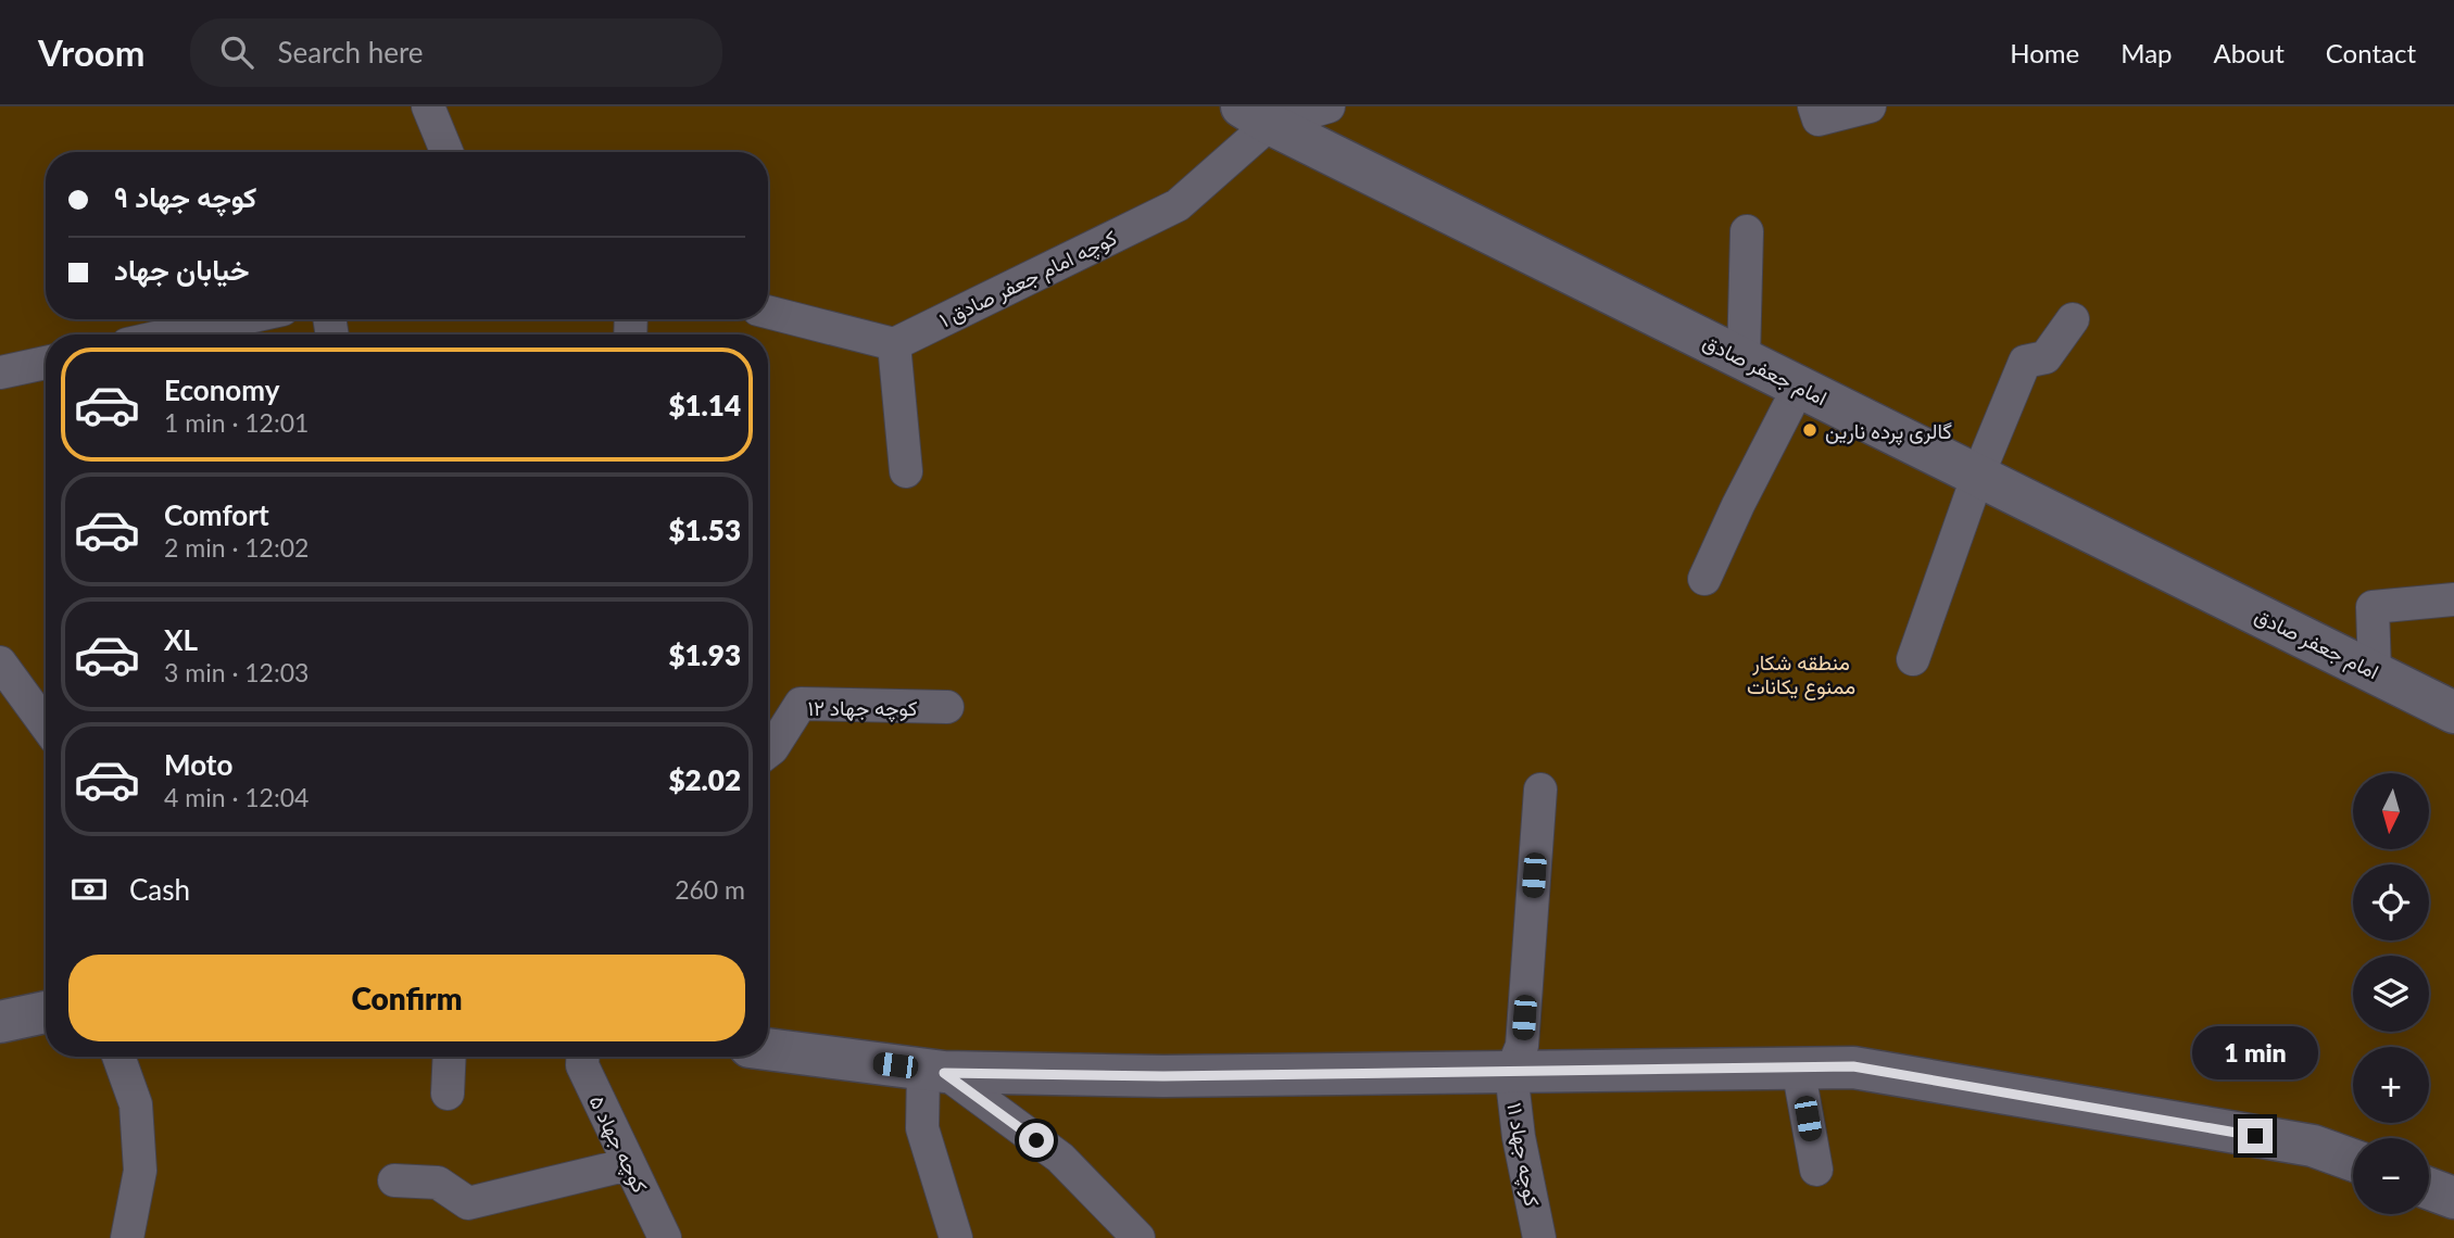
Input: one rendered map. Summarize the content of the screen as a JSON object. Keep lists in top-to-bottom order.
{
  "streets": {
    "main road": ["امام جعفر صادق"],
    "street": [
      "کوچه امام جعفر صادق ۱",
      "کوچه جهاد ۱۲",
      "کوچه جهاد ۵",
      "کوچه جهاد ۱۱"
    ]
  },
  "crossings": [
    ["کوچه امام جعفر صادق ۱", "امام جعفر صادق"]
  ],
  "parks": ["منطقه شکار ممنوع یکانات"],
  "places": ["گالری پرده نارین"],
  "north": "bottom",
  "page": {
    "header": "Vroom",
    "search": "Search here",
    "nav": [
      "Home",
      "Map",
      "About",
      "Contact"
    ],
    "banner": ["کوچه جهاد ۹", "خیابان جهاد"],
    "list": [
      {
        "name": "Economy",
        "note": "1 min · 12:01",
        "value": "$1.14"
      },
      {
        "name": "Comfort",
        "note": "2 min · 12:02",
        "value": "$1.53"
      },
      {
        "name": "XL",
        "note": "3 min · 12:03",
        "value": "$1.93"
      },
      {
        "name": "Moto",
        "note": "4 min · 12:04",
        "value": "$2.02"
      }
    ],
    "map_buttons": ["+", "−"],
    "pay": ["Cash", "260 m"],
    "buttons": "Confirm",
    "bubble": "1 min"
  }
}
